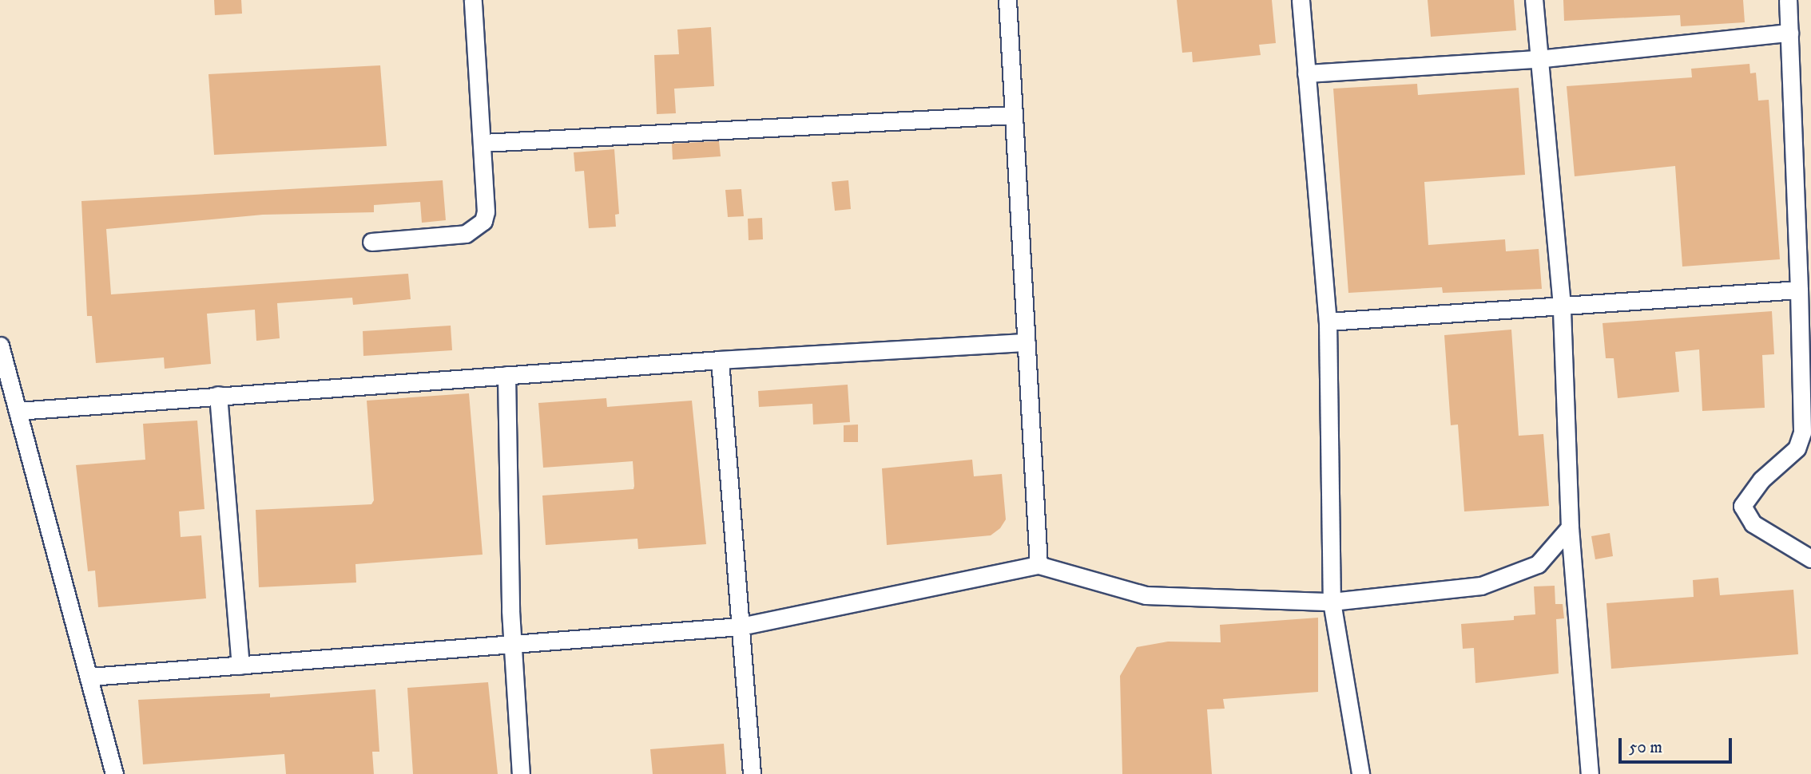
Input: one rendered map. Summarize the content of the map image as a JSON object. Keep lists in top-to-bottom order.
{
  "scale_bar": "50 m"
}
